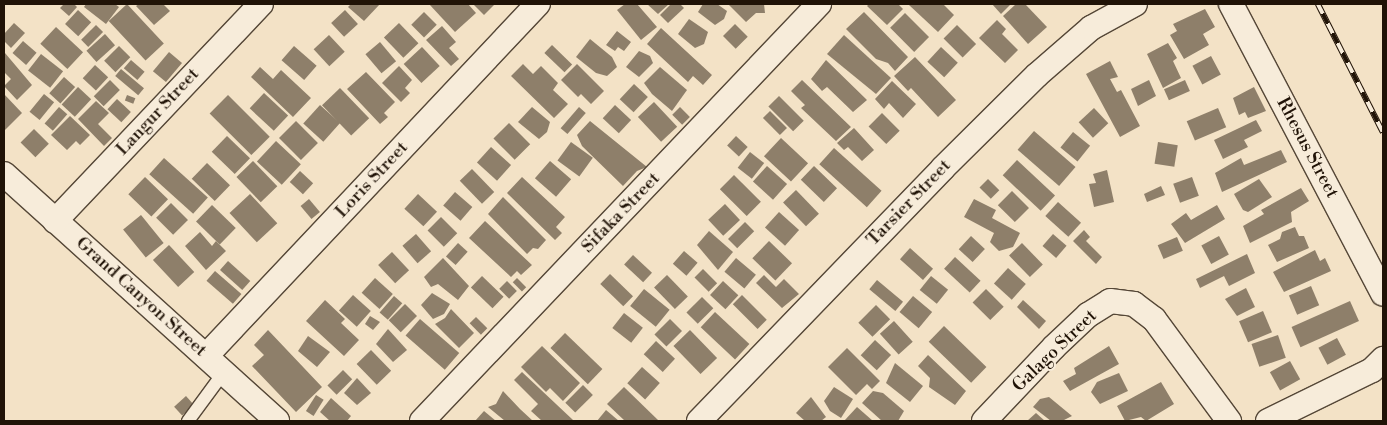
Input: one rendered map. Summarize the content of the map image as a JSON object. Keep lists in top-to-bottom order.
{
  "streets": {
    "street": [
      "Langur Street",
      "Rhesus Street",
      "Loris Street",
      "Tarsier Street",
      "Sifaka Street",
      "Grand Canyon Street",
      "Galago Street"
    ]
  },
  "crossings": [
    ["Langur Street", "Grand Canyon Street"],
    ["Loris Street", "Grand Canyon Street"]
  ]
}
